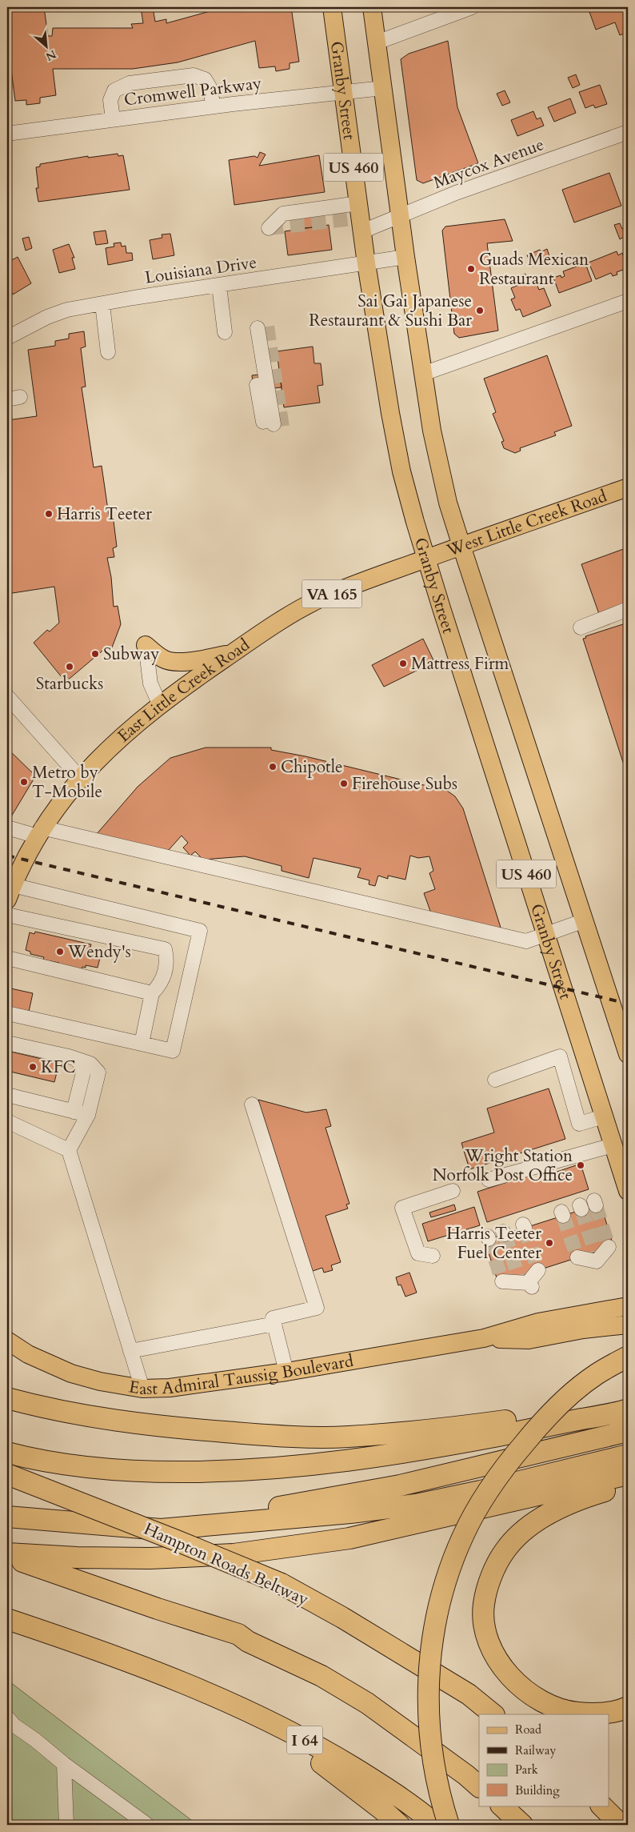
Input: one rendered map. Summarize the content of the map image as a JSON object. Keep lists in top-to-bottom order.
{
  "streets": {
    "highway": ["Hampton Roads Beltway", "I 64"],
    "main road": [
      "Granby Street",
      "US 460",
      "West Little Creek Road",
      "VA 165",
      "East Little Creek Road",
      "East Admiral Taussig Boulevard"
    ],
    "street": ["Cromwell Parkway", "Maycox Avenue", "Louisiana Drive"]
  },
  "crossings": [
    ["Granby Street", "Cromwell Parkway"],
    ["Granby Street", "Maycox Avenue"],
    ["Granby Street", "Louisiana Drive"],
    ["Granby Street", "West Little Creek Road"],
    ["Granby Street", "East Little Creek Road"],
    ["Cromwell Parkway", "US 460"],
    ["Maycox Avenue", "US 460"],
    ["US 460", "Louisiana Drive"],
    ["US 460", "West Little Creek Road"],
    ["West Little Creek Road", "East Little Creek Road"]
  ],
  "places": [
    "Guads Mexican Restaurant",
    "Sai Gai Japanese Restaurant & Sushi Bar",
    "Harris Teeter",
    "Subway",
    "Mattress Firm",
    "Starbucks",
    "Chipotle",
    "Metro by T-Mobile",
    "Firehouse Subs",
    "Wendy's",
    "KFC",
    "Wright Station Norfolk Post Office",
    "Harris Teeter Fuel Center"
  ],
  "legend": [
    "Road",
    "Railway",
    "Park",
    "Building"
  ],
  "north": "bottom right"
}
